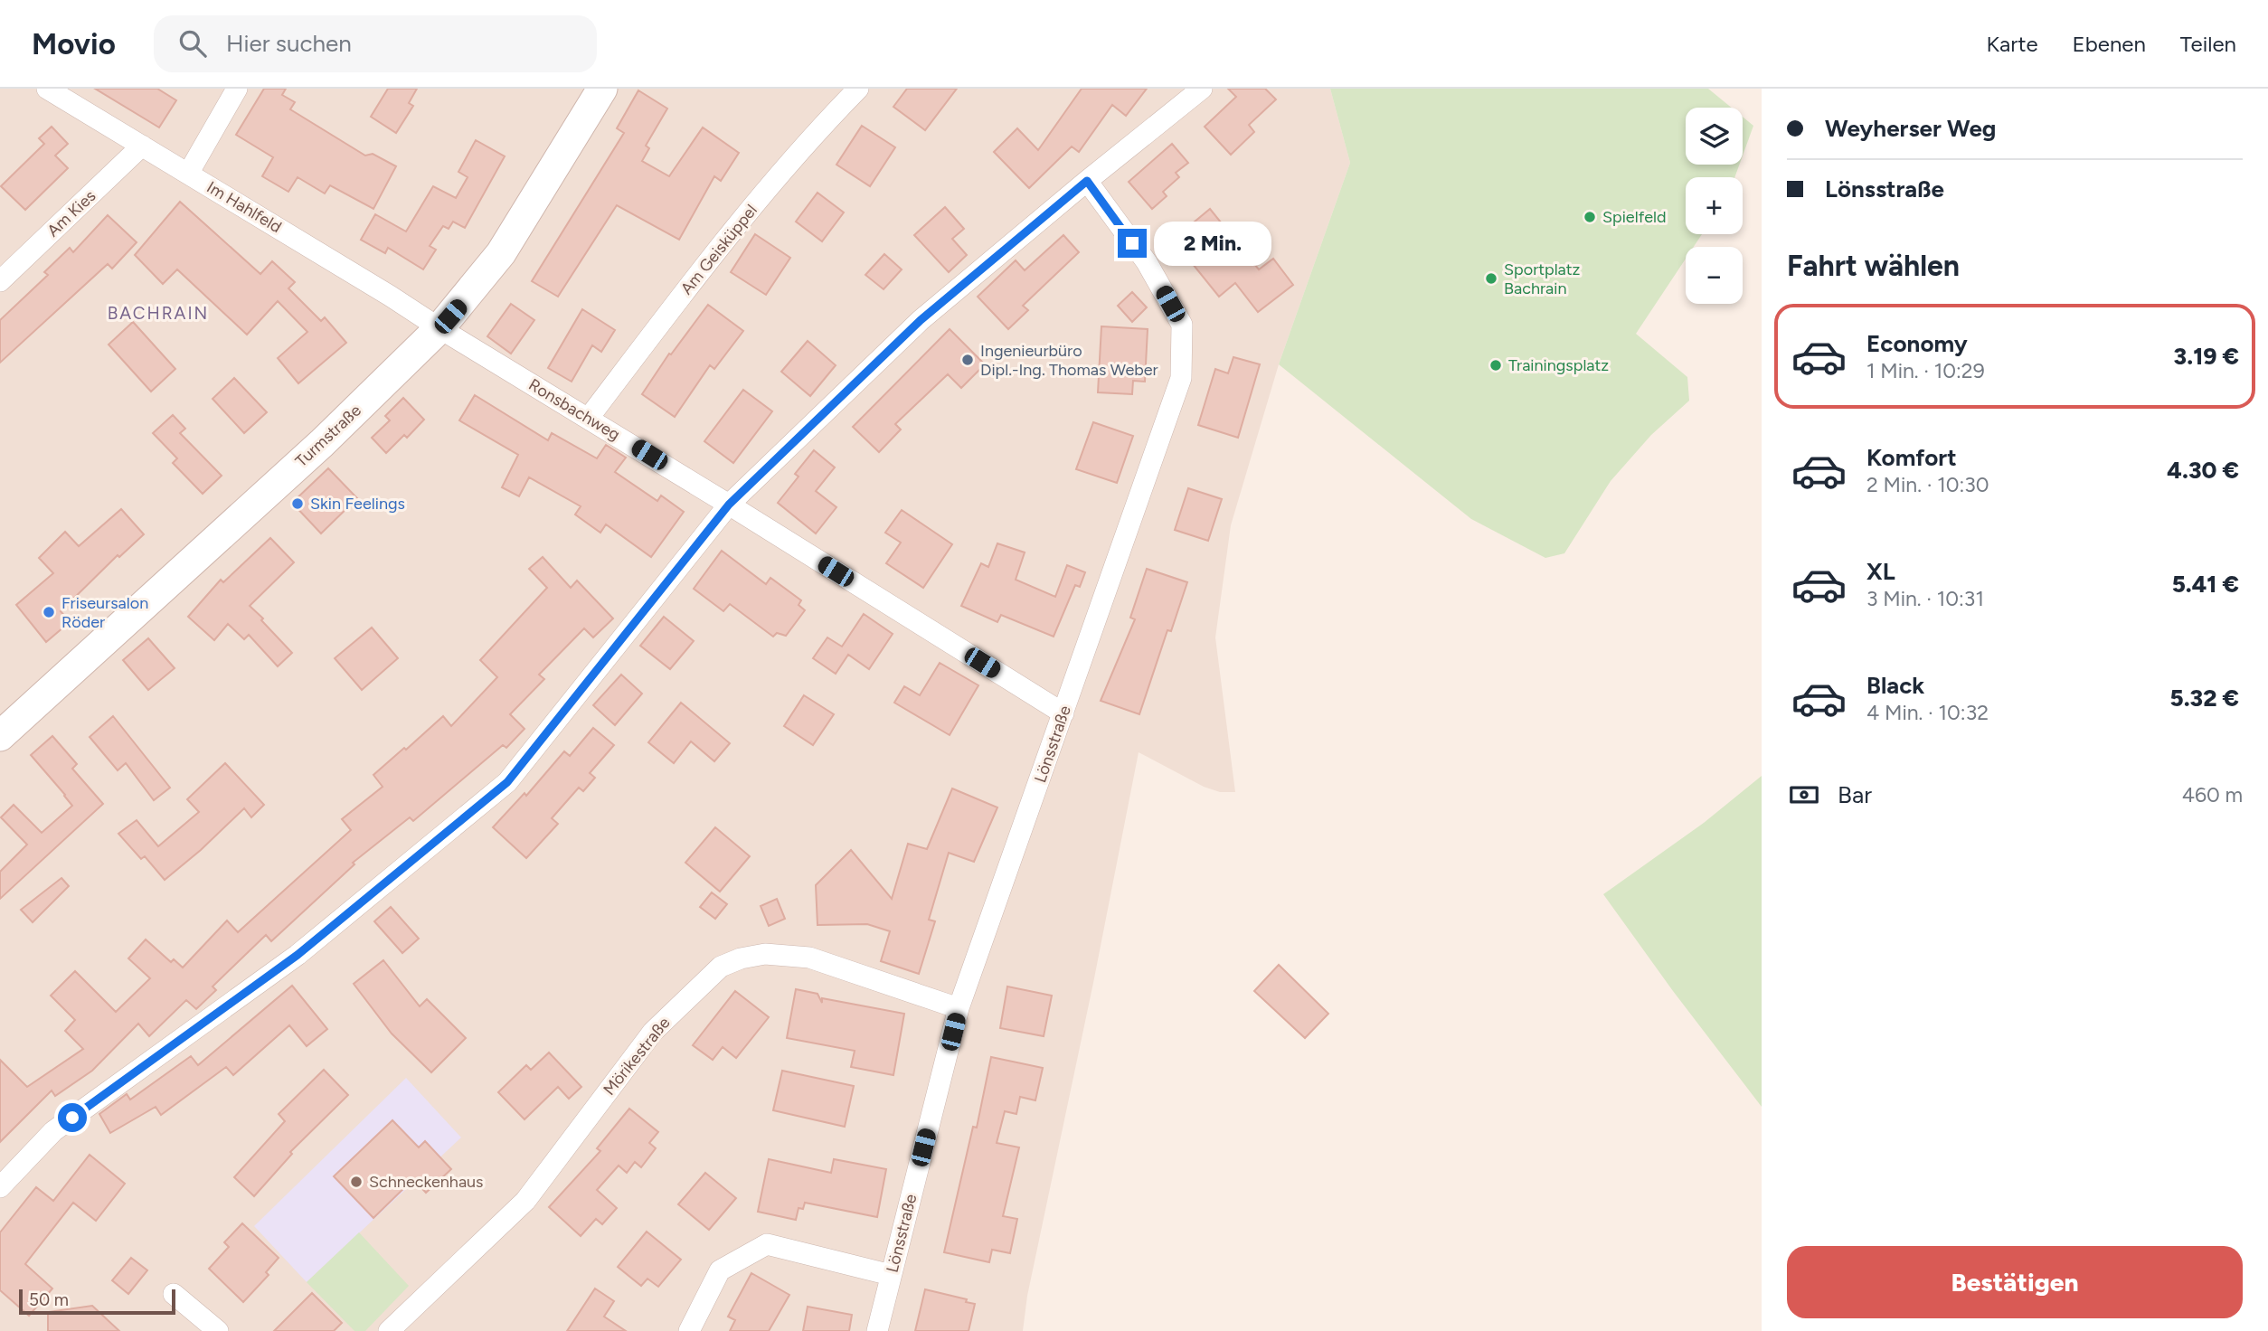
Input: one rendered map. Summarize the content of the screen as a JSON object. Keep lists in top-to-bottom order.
{
  "streets": {
    "main road": ["Turmstraße"],
    "street": [
      "Im Hahlfeld",
      "Am Kies",
      "Am Geisküppel",
      "Ronsbachweg",
      "Lönsstraße",
      "Mörikestraße"
    ]
  },
  "crossings": [
    ["Im Hahlfeld", "Am Kies"],
    ["Im Hahlfeld", "Ronsbachweg"],
    ["Im Hahlfeld", "Turmstraße"],
    ["Am Geisküppel", "Ronsbachweg"],
    ["Ronsbachweg", "Turmstraße"],
    ["Ronsbachweg", "Lönsstraße"],
    ["Lönsstraße", "Mörikestraße"]
  ],
  "districts": ["BACHRAIN"],
  "places": [
    "Spielfeld",
    "Sportplatz Bachrain",
    "Ingenieurbüro Dipl.-Ing. Thomas Weber",
    "Trainingsplatz",
    "Skin Feelings",
    "Friseursalon Röder",
    "Schneckenhaus"
  ],
  "scale_bar": "50 m",
  "page": {
    "header": "Movio",
    "search": "Hier suchen",
    "nav": ["Karte", "Ebenen", "Teilen"],
    "banner": ["Weyherser Weg", "Lönsstraße"],
    "map_buttons": ["+", "−"],
    "bubble": "2 Min.",
    "heading": "Fahrt wählen",
    "list": [
      {
        "name": "Economy",
        "note": "1 Min. · 10:29",
        "value": "3.19 €"
      },
      {
        "name": "Komfort",
        "note": "2 Min. · 10:30",
        "value": "4.30 €"
      },
      {
        "name": "XL",
        "note": "3 Min. · 10:31",
        "value": "5.41 €"
      },
      {
        "name": "Black",
        "note": "4 Min. · 10:32",
        "value": "5.32 €"
      }
    ],
    "pay": ["Bar", "460 m"],
    "buttons": "Bestätigen",
    "scale": "50 m"
  }
}
